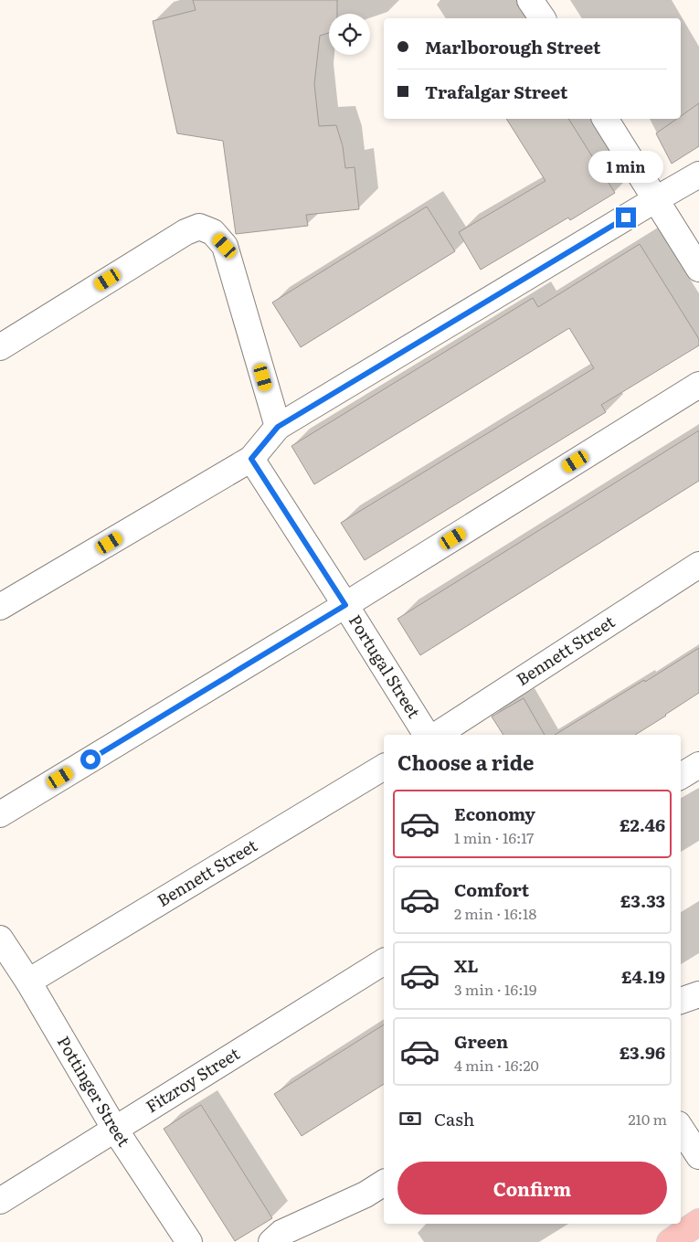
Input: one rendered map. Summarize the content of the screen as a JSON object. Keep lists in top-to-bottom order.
{
  "streets": {
    "street": [
      "Bennett Street",
      "Portugal Street",
      "Fitzroy Street",
      "Pottinger Street"
    ]
  },
  "crossings": [
    ["Bennett Street", "Pottinger Street"],
    ["Fitzroy Street", "Pottinger Street"]
  ],
  "page": {
    "banner": ["Marlborough Street", "Trafalgar Street"],
    "bubble": "1 min",
    "heading": "Choose a ride",
    "list": [
      {
        "name": "Economy",
        "note": "1 min · 16:17",
        "value": "£2.46"
      },
      {
        "name": "Comfort",
        "note": "2 min · 16:18",
        "value": "£3.33"
      },
      {
        "name": "XL",
        "note": "3 min · 16:19",
        "value": "£4.19"
      },
      {
        "name": "Green",
        "note": "4 min · 16:20",
        "value": "£3.96"
      }
    ],
    "pay": ["Cash", "210 m"],
    "buttons": "Confirm"
  }
}
